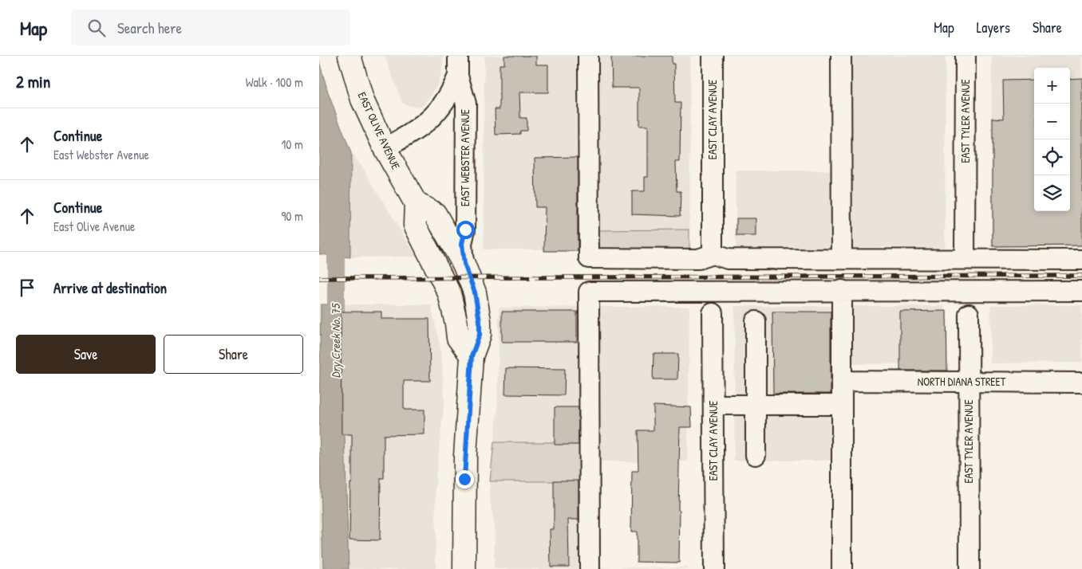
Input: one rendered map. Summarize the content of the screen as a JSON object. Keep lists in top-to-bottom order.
{
  "streets": {
    "main road": ["EAST OLIVE AVENUE"],
    "street": [
      "EAST CLAY AVENUE",
      "EAST TYLER AVENUE",
      "EAST WEBSTER AVENUE",
      "NORTH DIANA STREET"
    ]
  },
  "crossings": [
    ["EAST TYLER AVENUE", "NORTH DIANA STREET"],
    ["EAST OLIVE AVENUE", "EAST WEBSTER AVENUE"]
  ],
  "water": ["Dry Creek No. 75"],
  "page": {
    "header": "Map",
    "search": "Search here",
    "nav": ["Map", "Layers", "Share"],
    "heading": ["2 min", "Walk · 100 m"],
    "map_buttons": ["+", "−"],
    "list": [
      ["Continue", "East Webster Avenue", "10 m"],
      ["Continue", "East Olive Avenue", "90 m"],
      "Arrive at destination"
    ],
    "buttons": ["Save", "Share"]
  }
}
